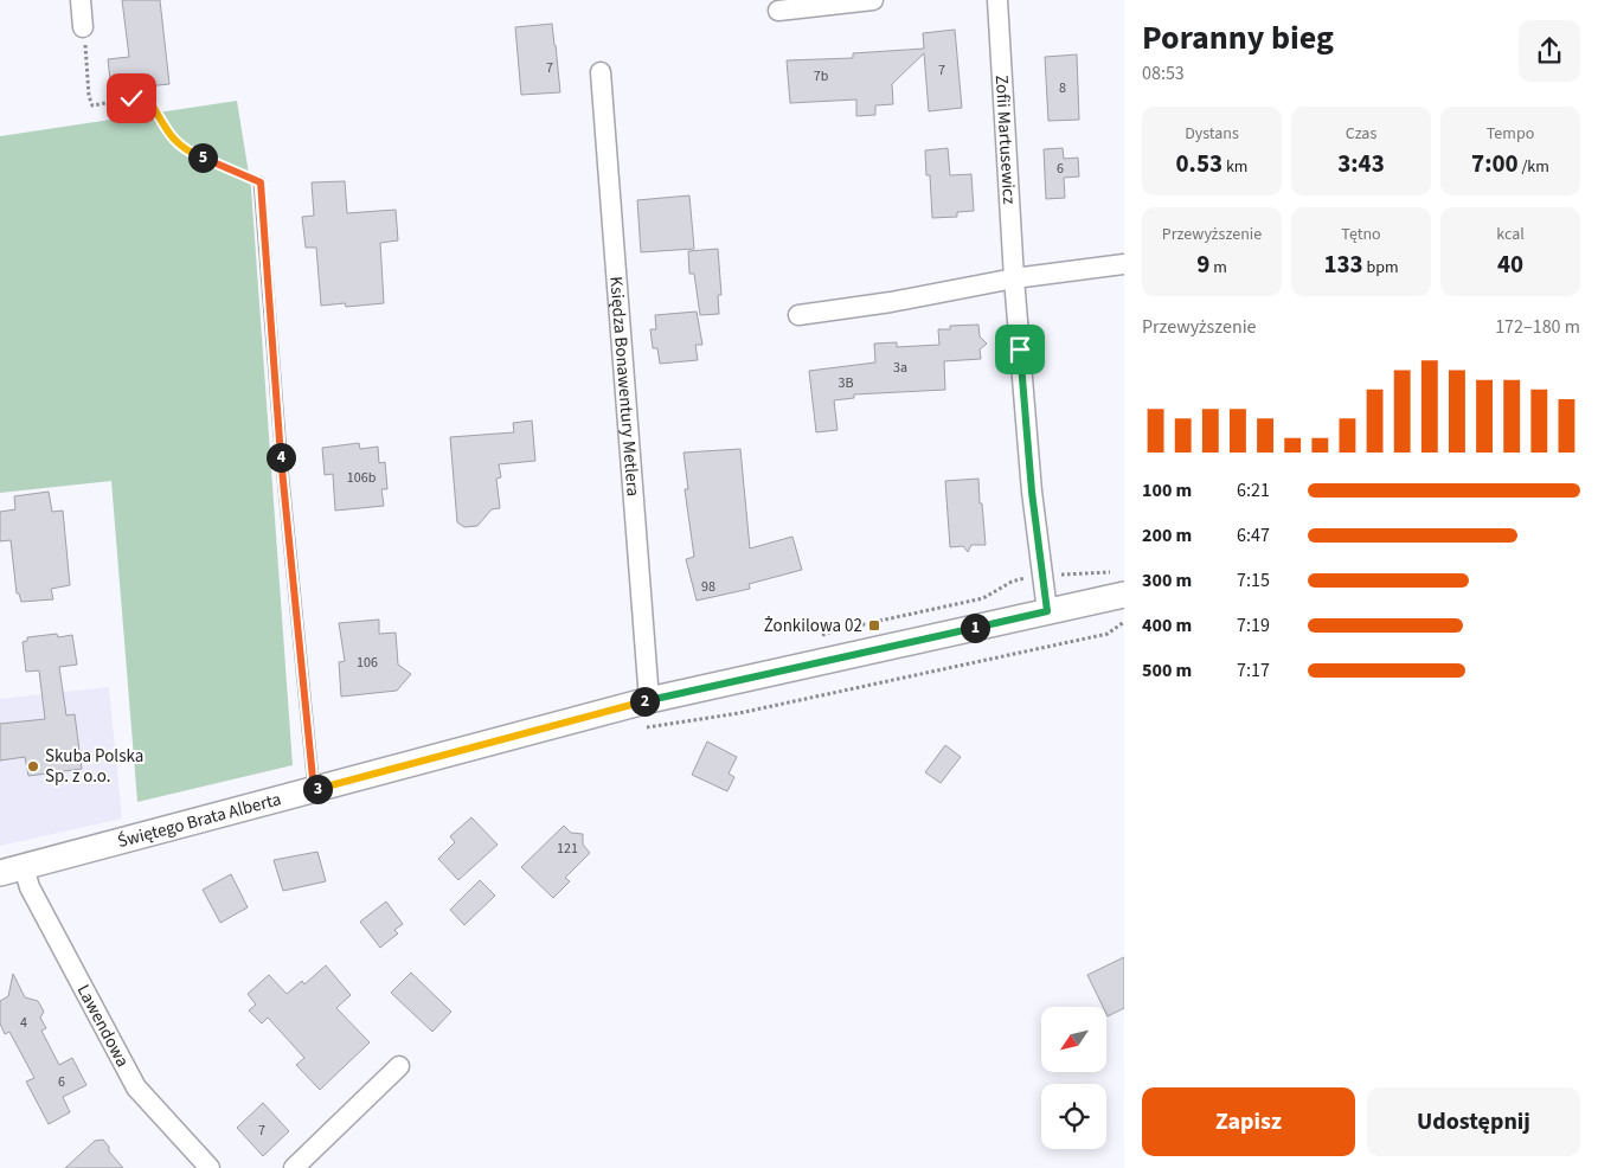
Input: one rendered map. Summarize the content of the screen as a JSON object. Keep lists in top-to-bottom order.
{
  "streets": {
    "street": [
      "Zofii Martusewicz",
      "Księdza Bonawentury Metlera",
      "Świętego Brata Alberta",
      "Lawendowa"
    ]
  },
  "crossings": [
    ["Zofii Martusewicz", "Świętego Brata Alberta"],
    ["Księdza Bonawentury Metlera", "Świętego Brata Alberta"],
    ["Świętego Brata Alberta", "Lawendowa"]
  ],
  "places": {
    "transit": ["Żonkilowa 02"],
    "other": ["Skuba Polska Sp. z o.o."]
  },
  "house_numbers": [
    "7",
    "7",
    "7b",
    "8",
    "6",
    "3a",
    "3B",
    "106b",
    "98",
    "106",
    "121",
    "4",
    "6",
    "7"
  ],
  "north": "bottom left",
  "page": {
    "heading": ["Poranny bieg", "08:53"],
    "stats": [
      ["Dystans", "0.53 km"],
      ["Czas", "3:43"],
      ["Tempo", "7:00 /km"],
      ["Przewyższenie", "9 m"],
      ["Tętno", "133 bpm"],
      ["kcal", "40"]
    ],
    "pins": [
      "5",
      "4",
      "1",
      "2",
      "3"
    ],
    "chart": ["Przewyższenie", "172–180 m"],
    "list": [
      {
        "name": "100 m",
        "note": "6:21"
      },
      {
        "name": "200 m",
        "note": "6:47"
      },
      {
        "name": "300 m",
        "note": "7:15"
      },
      {
        "name": "400 m",
        "note": "7:19"
      },
      {
        "name": "500 m",
        "note": "7:17"
      }
    ],
    "buttons": ["Zapisz", "Udostępnij"]
  }
}
